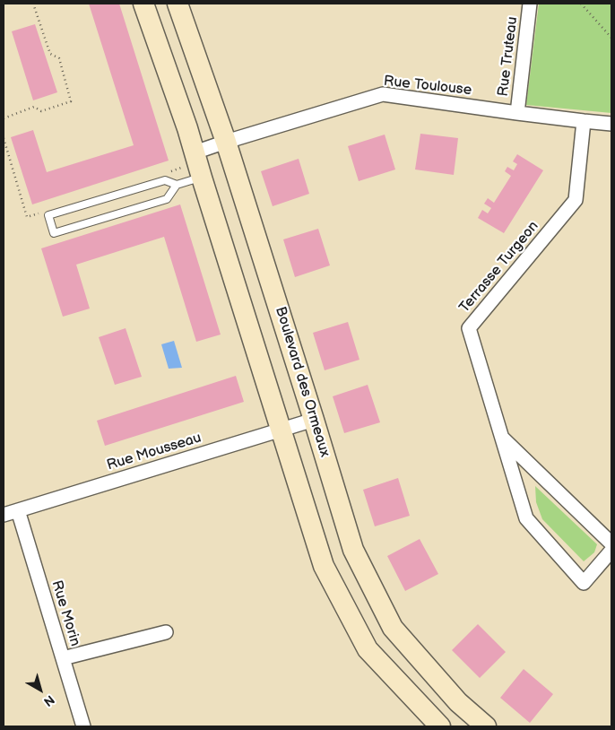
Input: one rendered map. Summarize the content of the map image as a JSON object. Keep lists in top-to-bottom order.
{
  "streets": {
    "street": [
      "Rue Truteau",
      "Rue Toulouse",
      "Terrasse Turgeon",
      "Boulevard des Ormeaux",
      "Rue Mousseau",
      "Rue Morin"
    ]
  },
  "crossings": [
    ["Rue Truteau", "Rue Toulouse"],
    ["Rue Toulouse", "Terrasse Turgeon"],
    ["Rue Toulouse", "Boulevard des Ormeaux"],
    ["Boulevard des Ormeaux", "Rue Mousseau"],
    ["Rue Mousseau", "Rue Morin"]
  ],
  "north": "bottom right"
}
